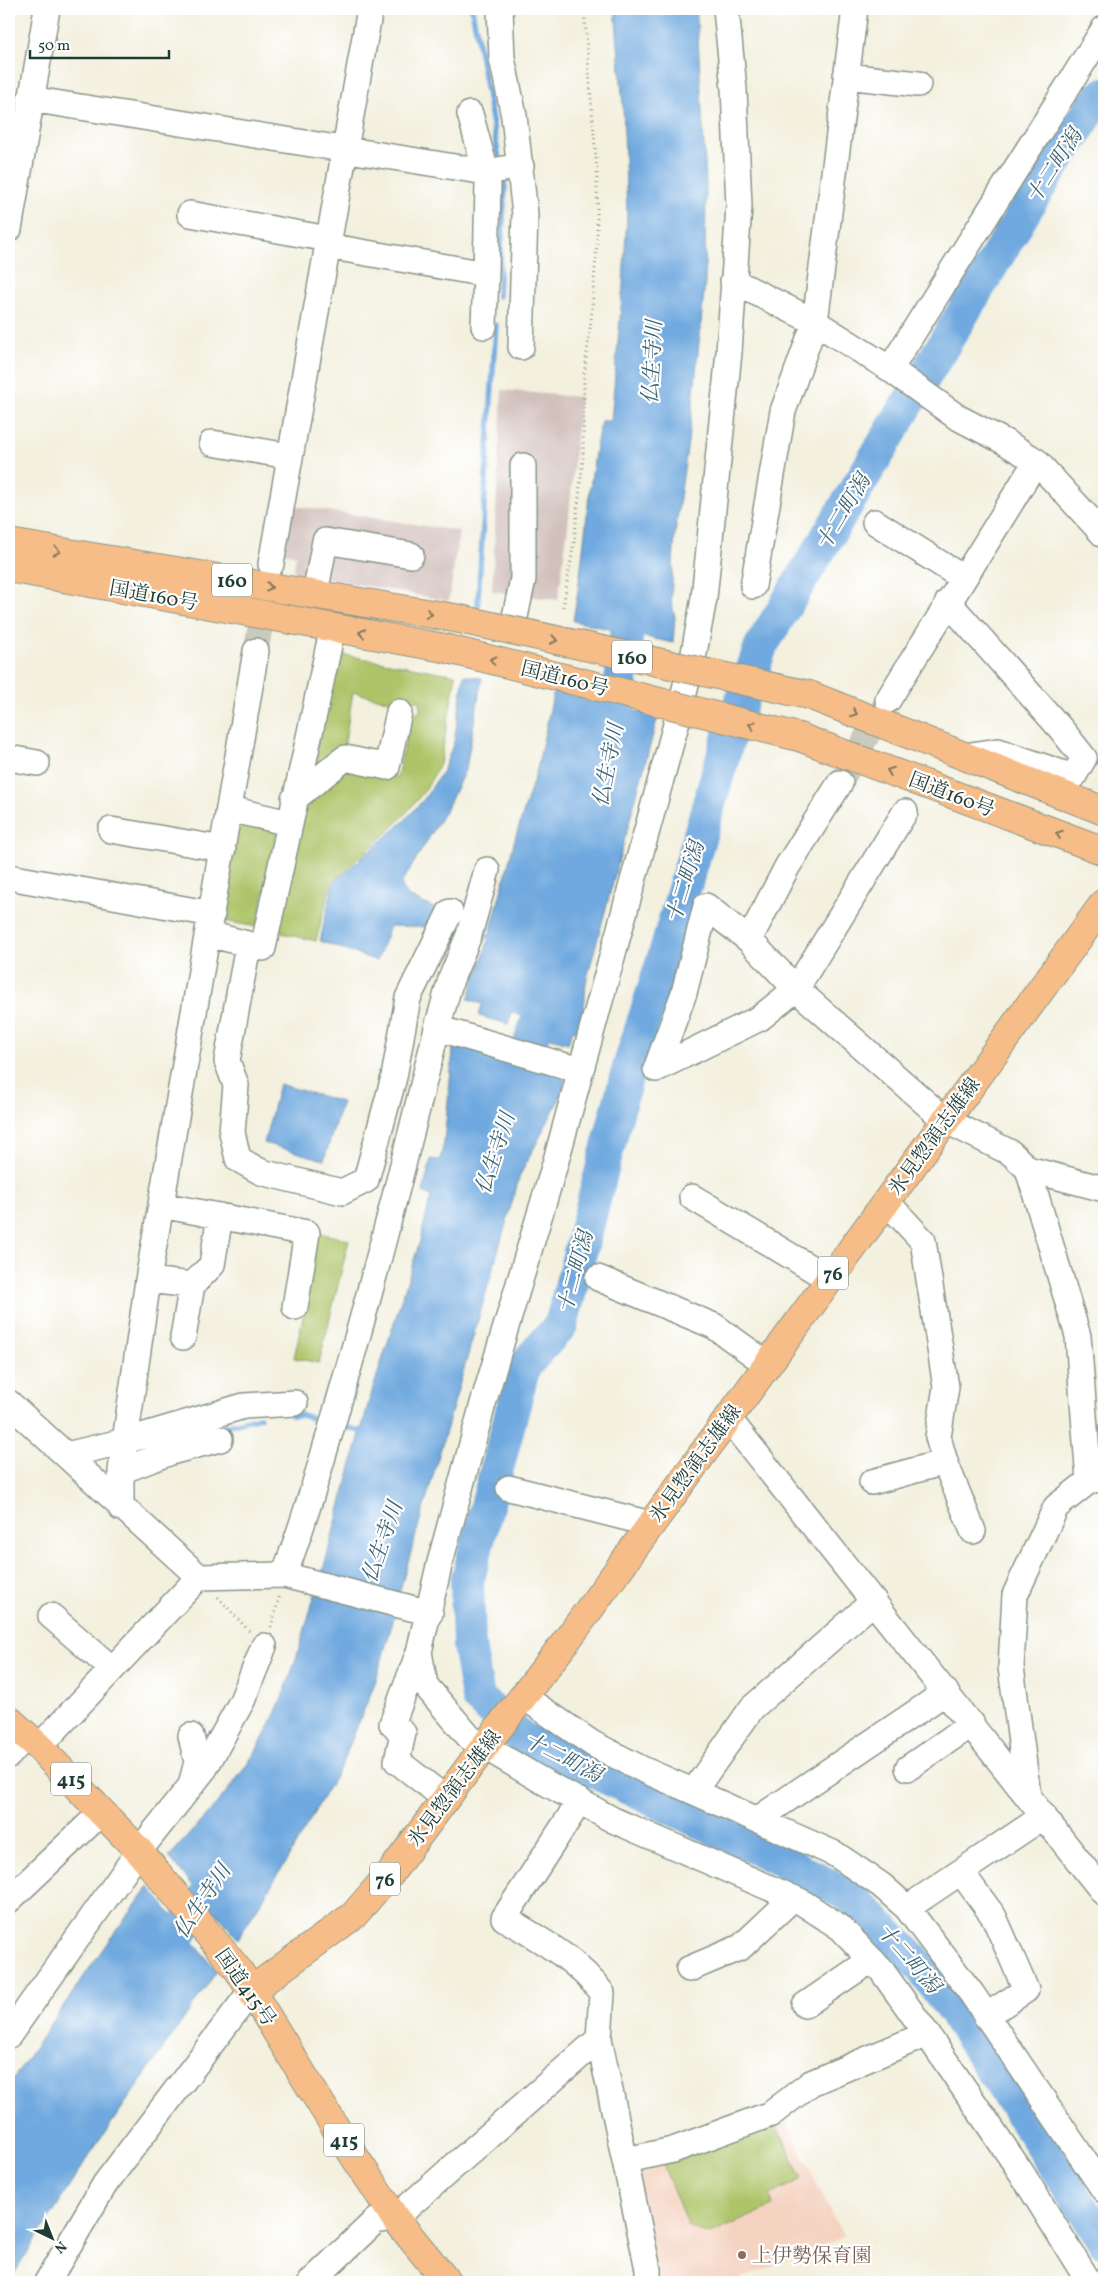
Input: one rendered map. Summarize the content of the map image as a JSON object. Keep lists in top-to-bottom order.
{
  "streets": {
    "main road": [
      "160",
      "国道160号",
      "氷見惣領志雄線",
      "76",
      "415",
      "国道415号"
    ]
  },
  "crossings": [
    ["氷見惣領志雄線", "国道415号"]
  ],
  "water": ["十二町潟", "仏生寺川"],
  "places": ["上伊勢保育園"],
  "scale_bar": "50 m",
  "north": "bottom right"
}
